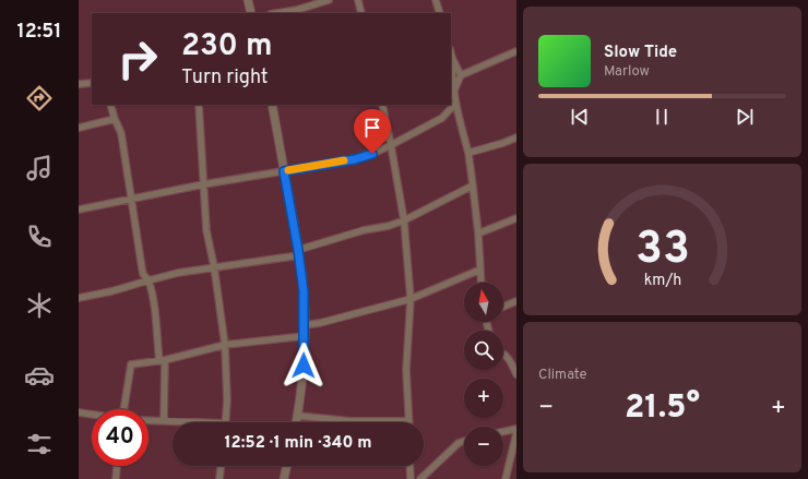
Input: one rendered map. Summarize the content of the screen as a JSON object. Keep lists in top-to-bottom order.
{
  "north": "top",
  "page": {
    "tabs": "12:51",
    "turn": ["230 m", "Turn right"],
    "song": ["Slow Tide", "Marlow"],
    "map_buttons": ["+", "−"],
    "tile": "Climate",
    "heat": ["−", "21.5°", "+"],
    "limit": "40",
    "trip": "12:52 · 1 min · 340 m",
    "gauge": ["33", "km/h"]
  }
}
